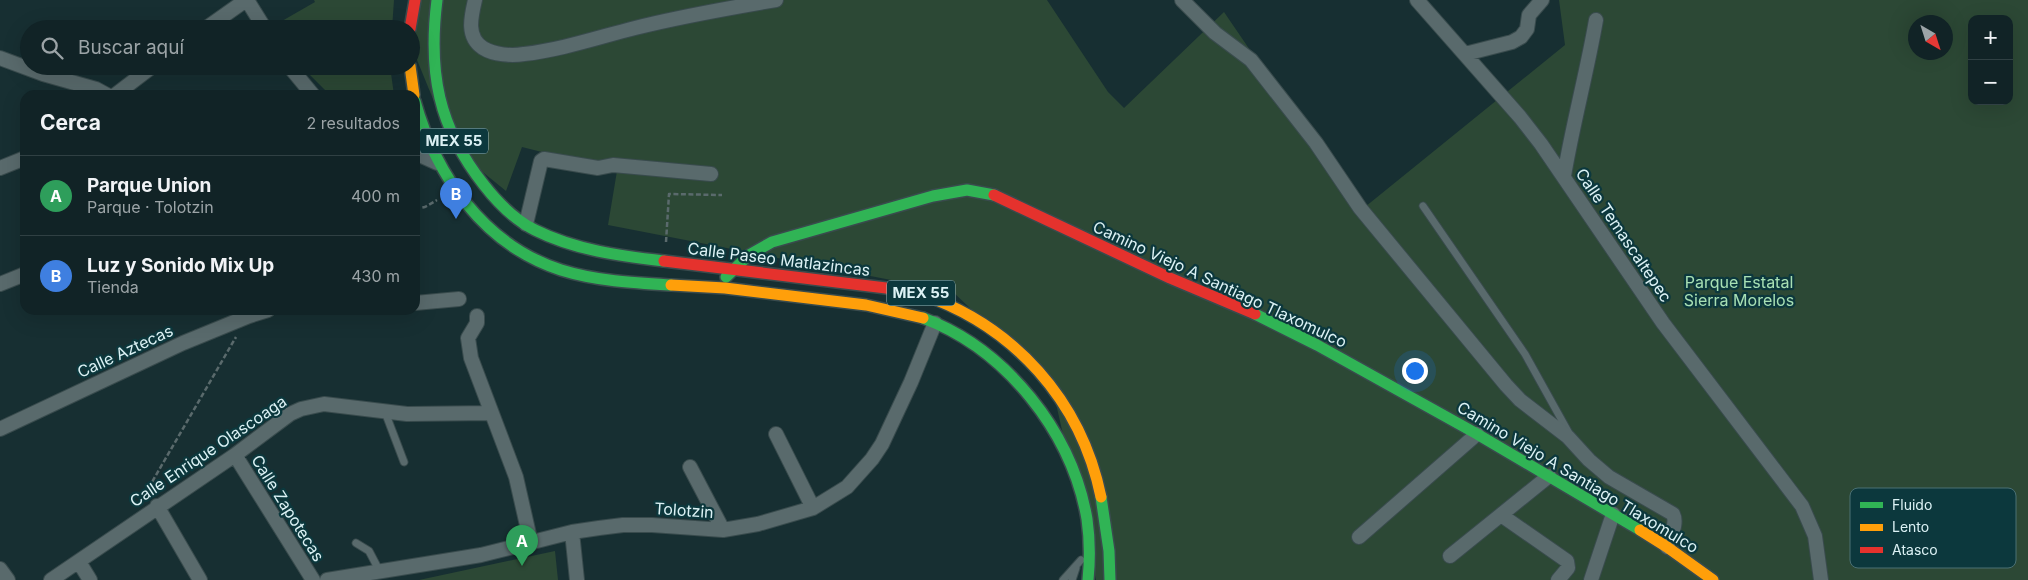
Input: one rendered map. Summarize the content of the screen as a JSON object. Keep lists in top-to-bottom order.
{
  "streets": {
    "main road": ["MEX 55", "Calle Paseo Matlazincas", "Camino Viejo A Santiago Tlaxomulco"],
    "street": [
      "Calle Temascaltepec",
      "Calle Aztecas",
      "Calle Enrique Olascoaga",
      "Calle Zapotecas",
      "Tolotzin"
    ]
  },
  "crossings": [
    ["MEX 55", "Camino Viejo A Santiago Tlaxomulco"],
    ["MEX 55", "Tolotzin"],
    ["Calle Paseo Matlazincas", "Camino Viejo A Santiago Tlaxomulco"],
    ["Calle Enrique Olascoaga", "Calle Zapotecas"]
  ],
  "parks": ["Parque Estatal Sierra Morelos"],
  "legend": ["Fluido", "Lento", "Atasco"],
  "north": "bottom right",
  "page": {
    "map_buttons": ["+", "−"],
    "search": "Buscar aquí",
    "heading": ["Cerca", "2 resultados"],
    "list": [
      {
        "mark": "A",
        "name": "Parque Union",
        "note": "Parque · Tolotzin",
        "value": "400 m"
      },
      {
        "mark": "B",
        "name": "Luz y Sonido Mix Up",
        "note": "Tienda",
        "value": "430 m"
      }
    ],
    "pins": ["B", "A"]
  }
}
